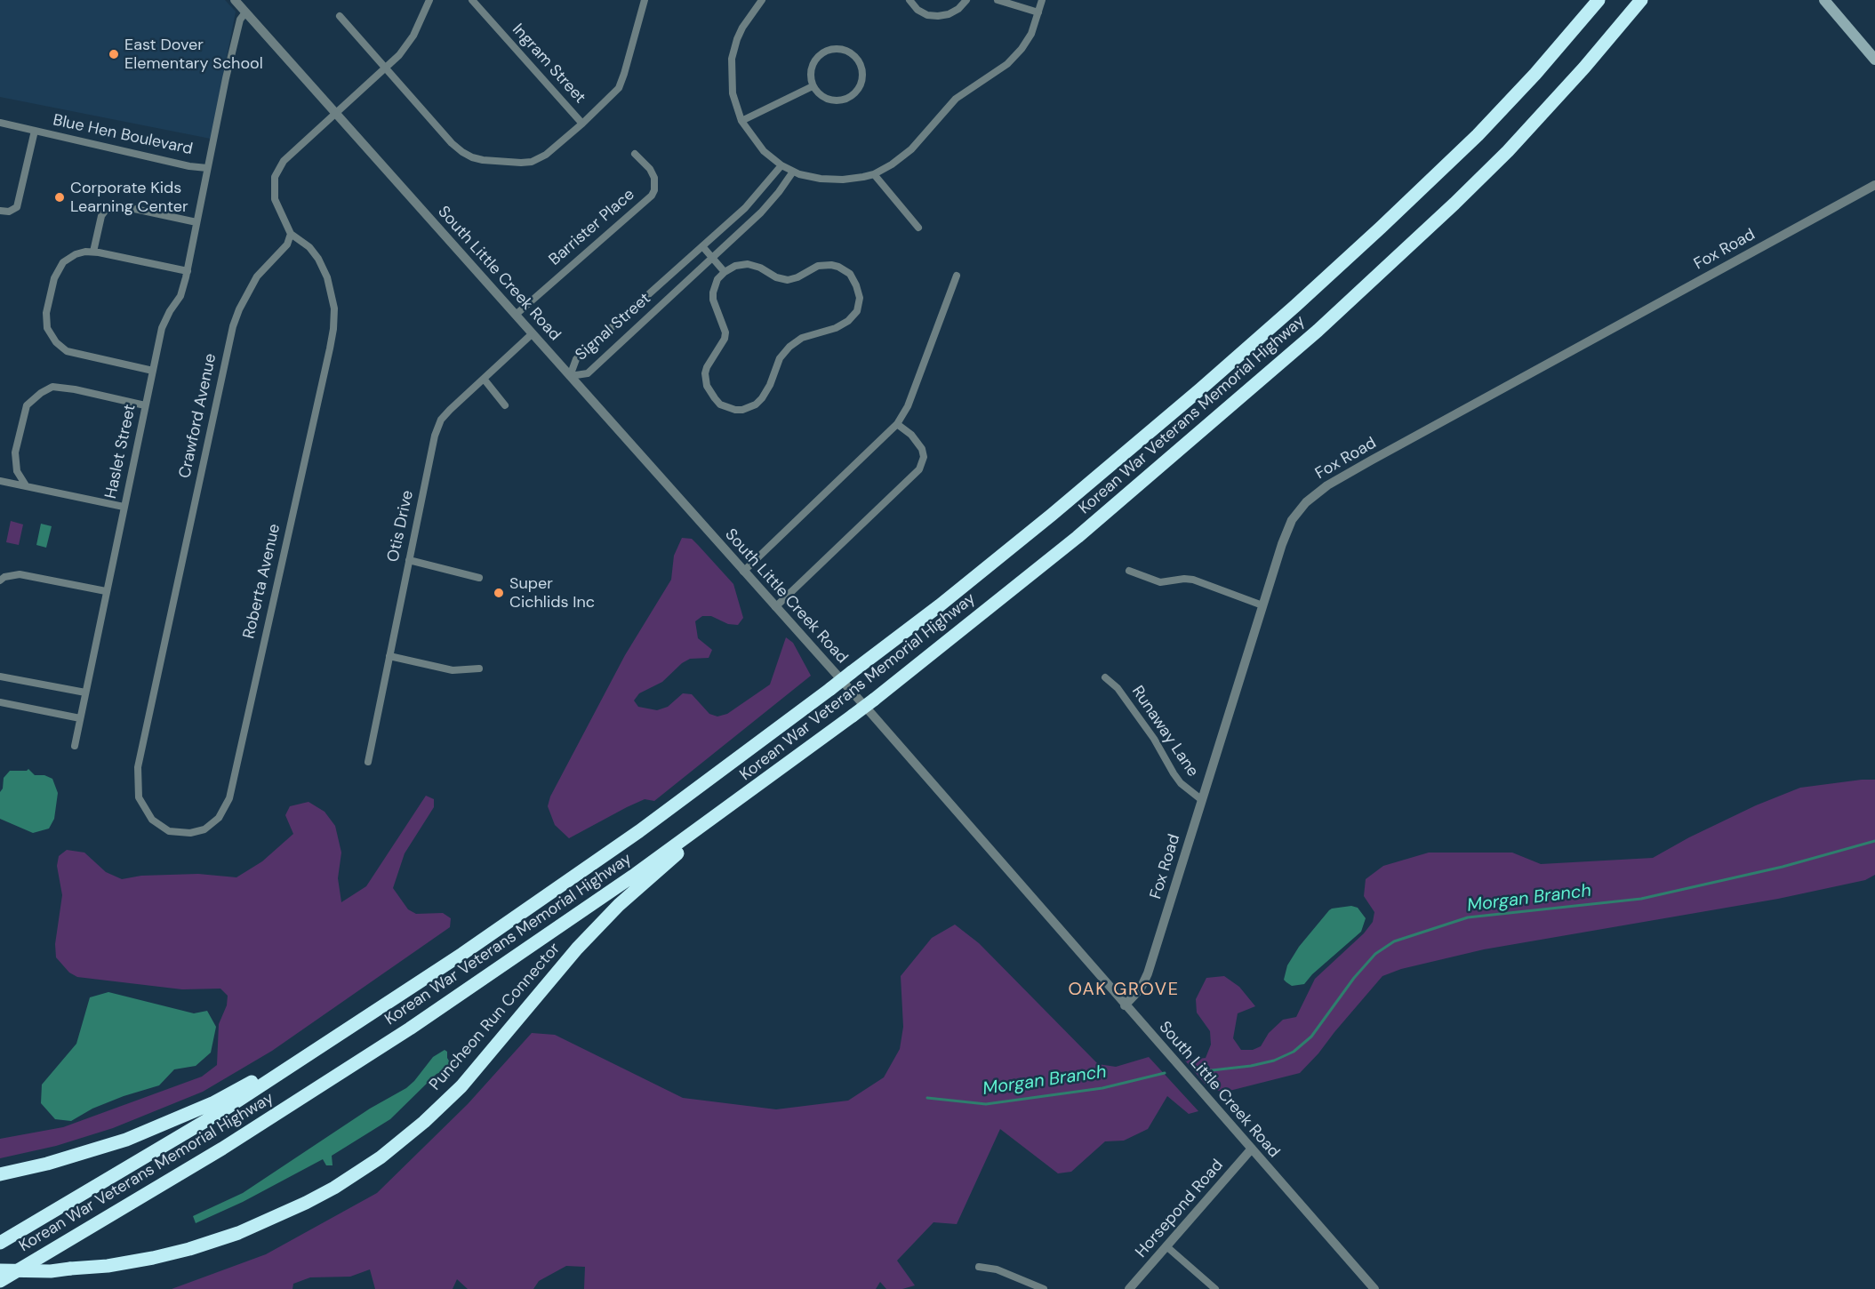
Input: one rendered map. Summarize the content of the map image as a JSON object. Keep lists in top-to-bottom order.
{
  "streets": {
    "highway": ["Korean War Veterans Memorial Highway", "Puncheon Run Connector"],
    "street": [
      "Ingram Street",
      "Blue Hen Boulevard",
      "Barrister Place",
      "Fox Road",
      "South Little Creek Road",
      "Signal Street",
      "Crawford Avenue",
      "Haslet Street",
      "Otis Drive",
      "Roberta Avenue",
      "Runaway Lane",
      "Horsepond Road"
    ]
  },
  "crossings": [
    ["Blue Hen Boulevard", "South Little Creek Road"],
    ["Blue Hen Boulevard", "Haslet Street"],
    ["Barrister Place", "South Little Creek Road"],
    ["Fox Road", "South Little Creek Road"],
    ["Fox Road", "Runaway Lane"],
    ["South Little Creek Road", "Signal Street"],
    ["South Little Creek Road", "Otis Drive"],
    ["South Little Creek Road", "Horsepond Road"],
    ["Korean War Veterans Memorial Highway", "Puncheon Run Connector"],
    ["Crawford Avenue", "Roberta Avenue"]
  ],
  "districts": ["OAK GROVE"],
  "water": ["Morgan Branch"],
  "places": ["East Dover Elementary School", "Corporate Kids Learning Center", "Super Cichlids Inc"]
}
